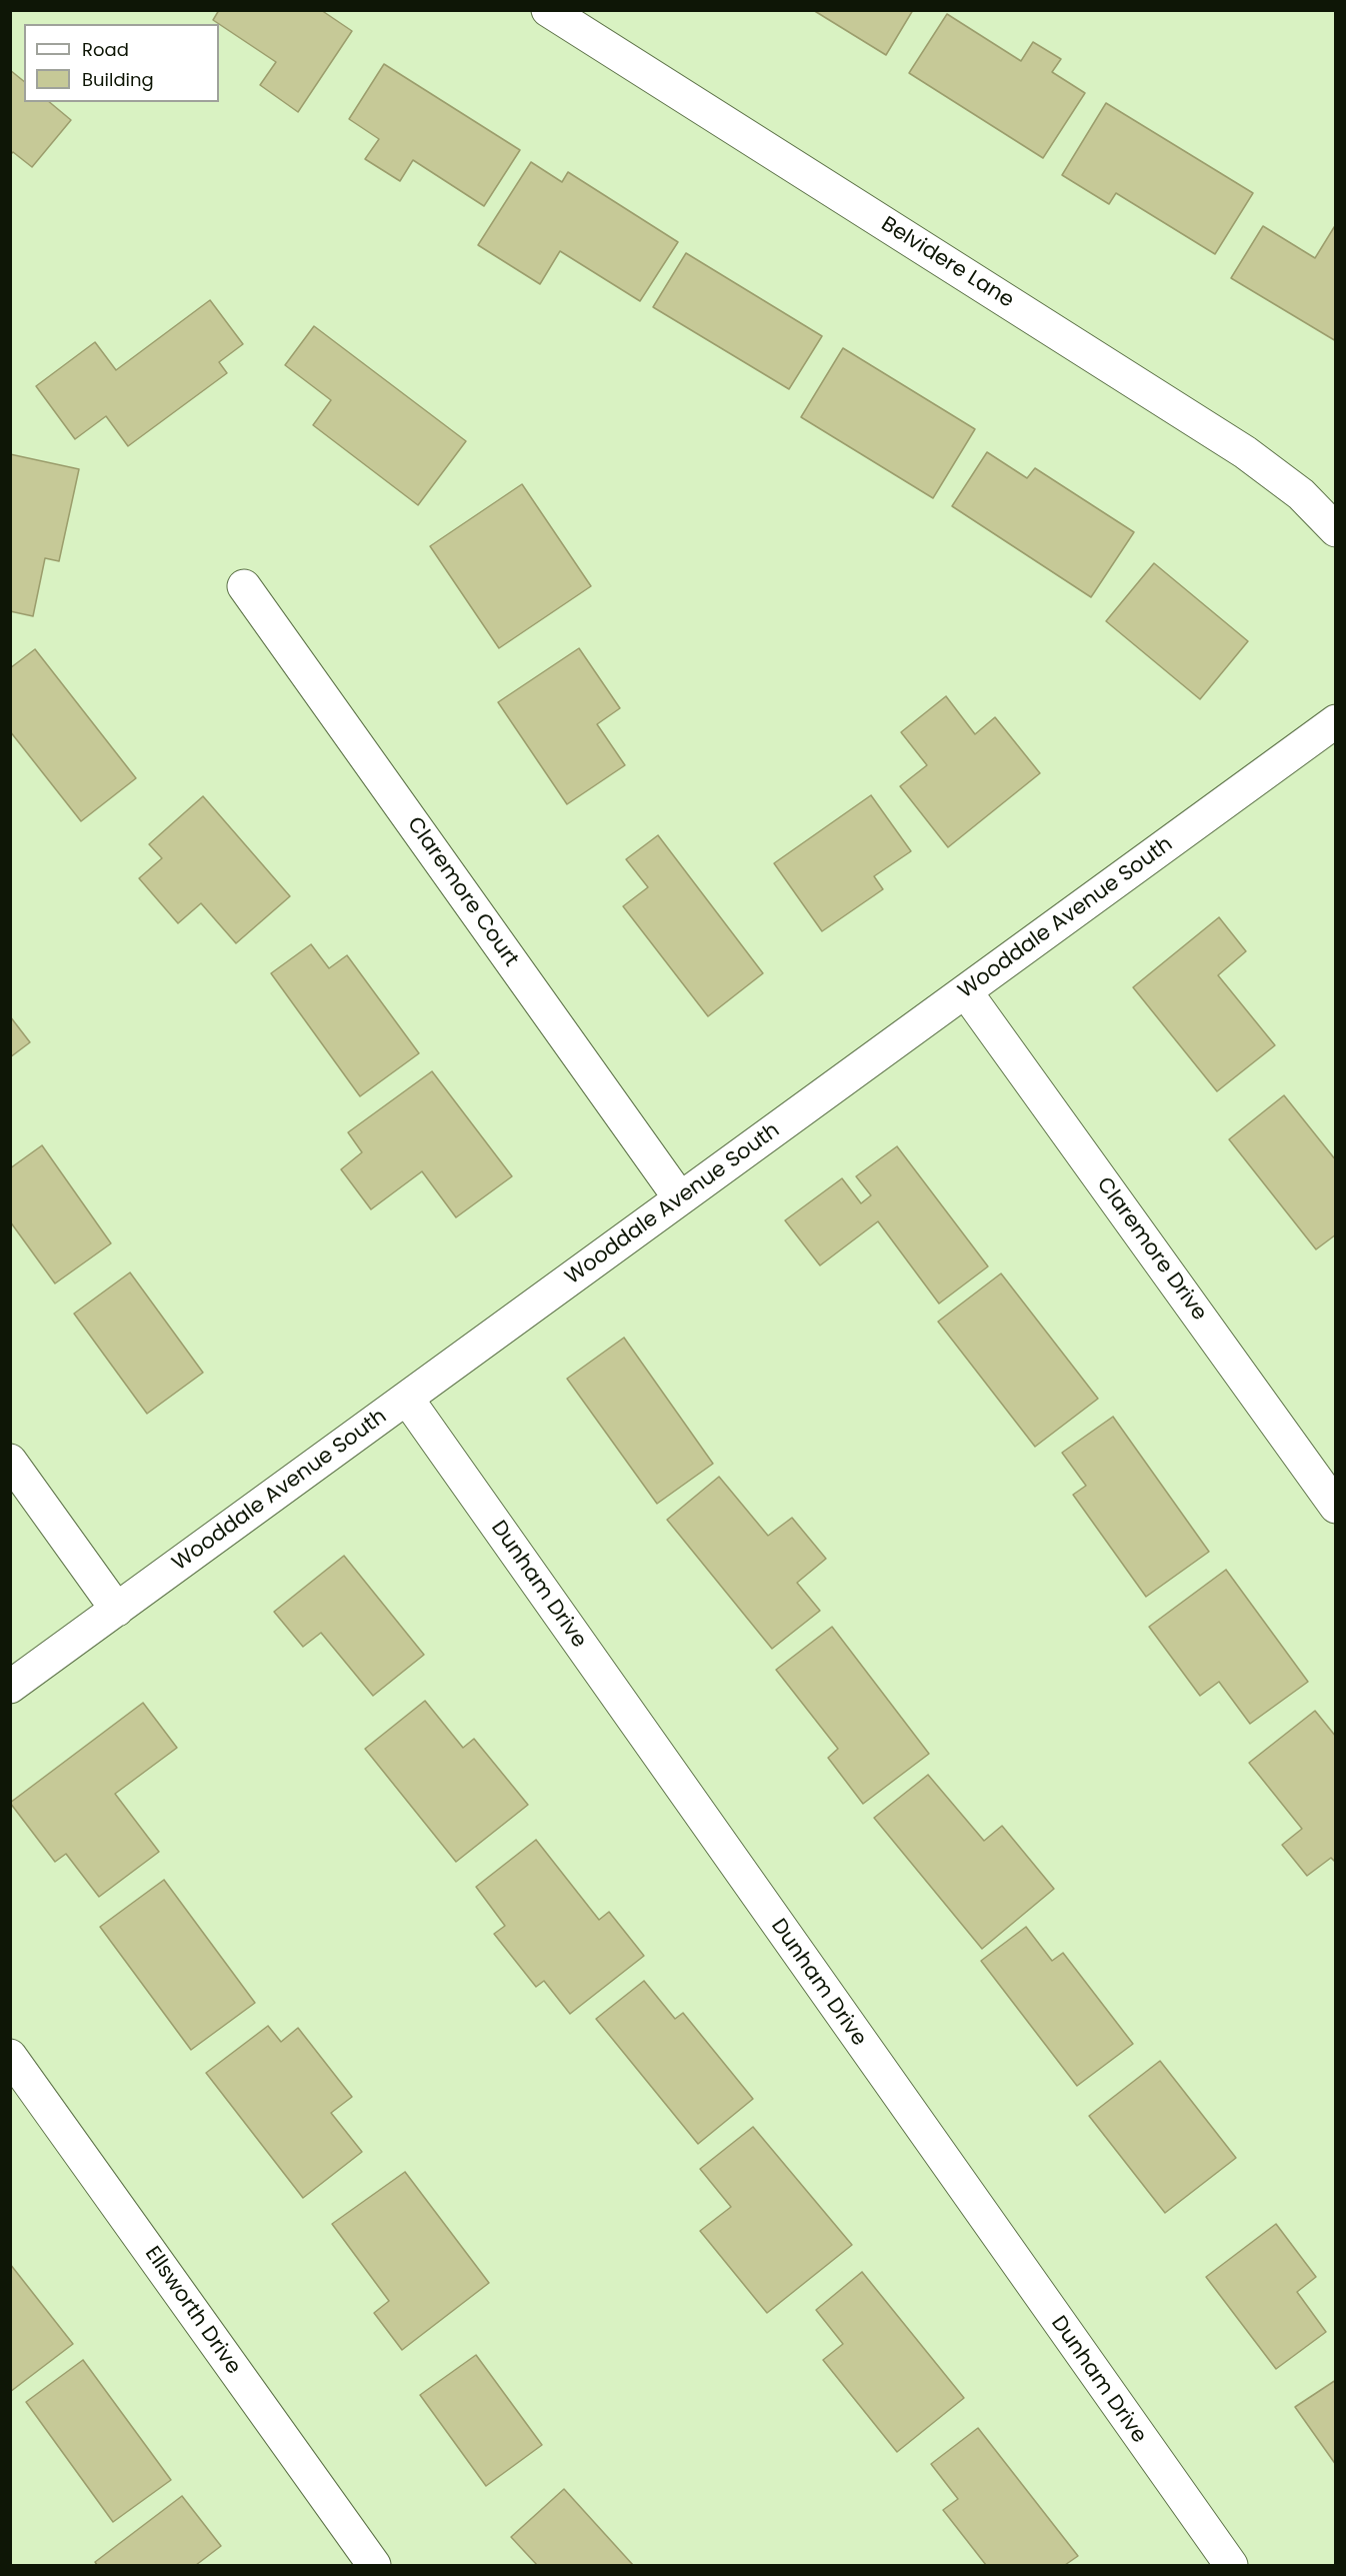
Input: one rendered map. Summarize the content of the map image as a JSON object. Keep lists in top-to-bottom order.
{
  "streets": {
    "street": [
      "Belvidere Lane",
      "Claremore Court",
      "Wooddale Avenue South",
      "Claremore Drive",
      "Dunham Drive",
      "Ellsworth Drive"
    ]
  },
  "crossings": [
    ["Claremore Court", "Wooddale Avenue South"],
    ["Wooddale Avenue South", "Claremore Drive"],
    ["Wooddale Avenue South", "Dunham Drive"]
  ],
  "legend": ["Road", "Building"]
}
